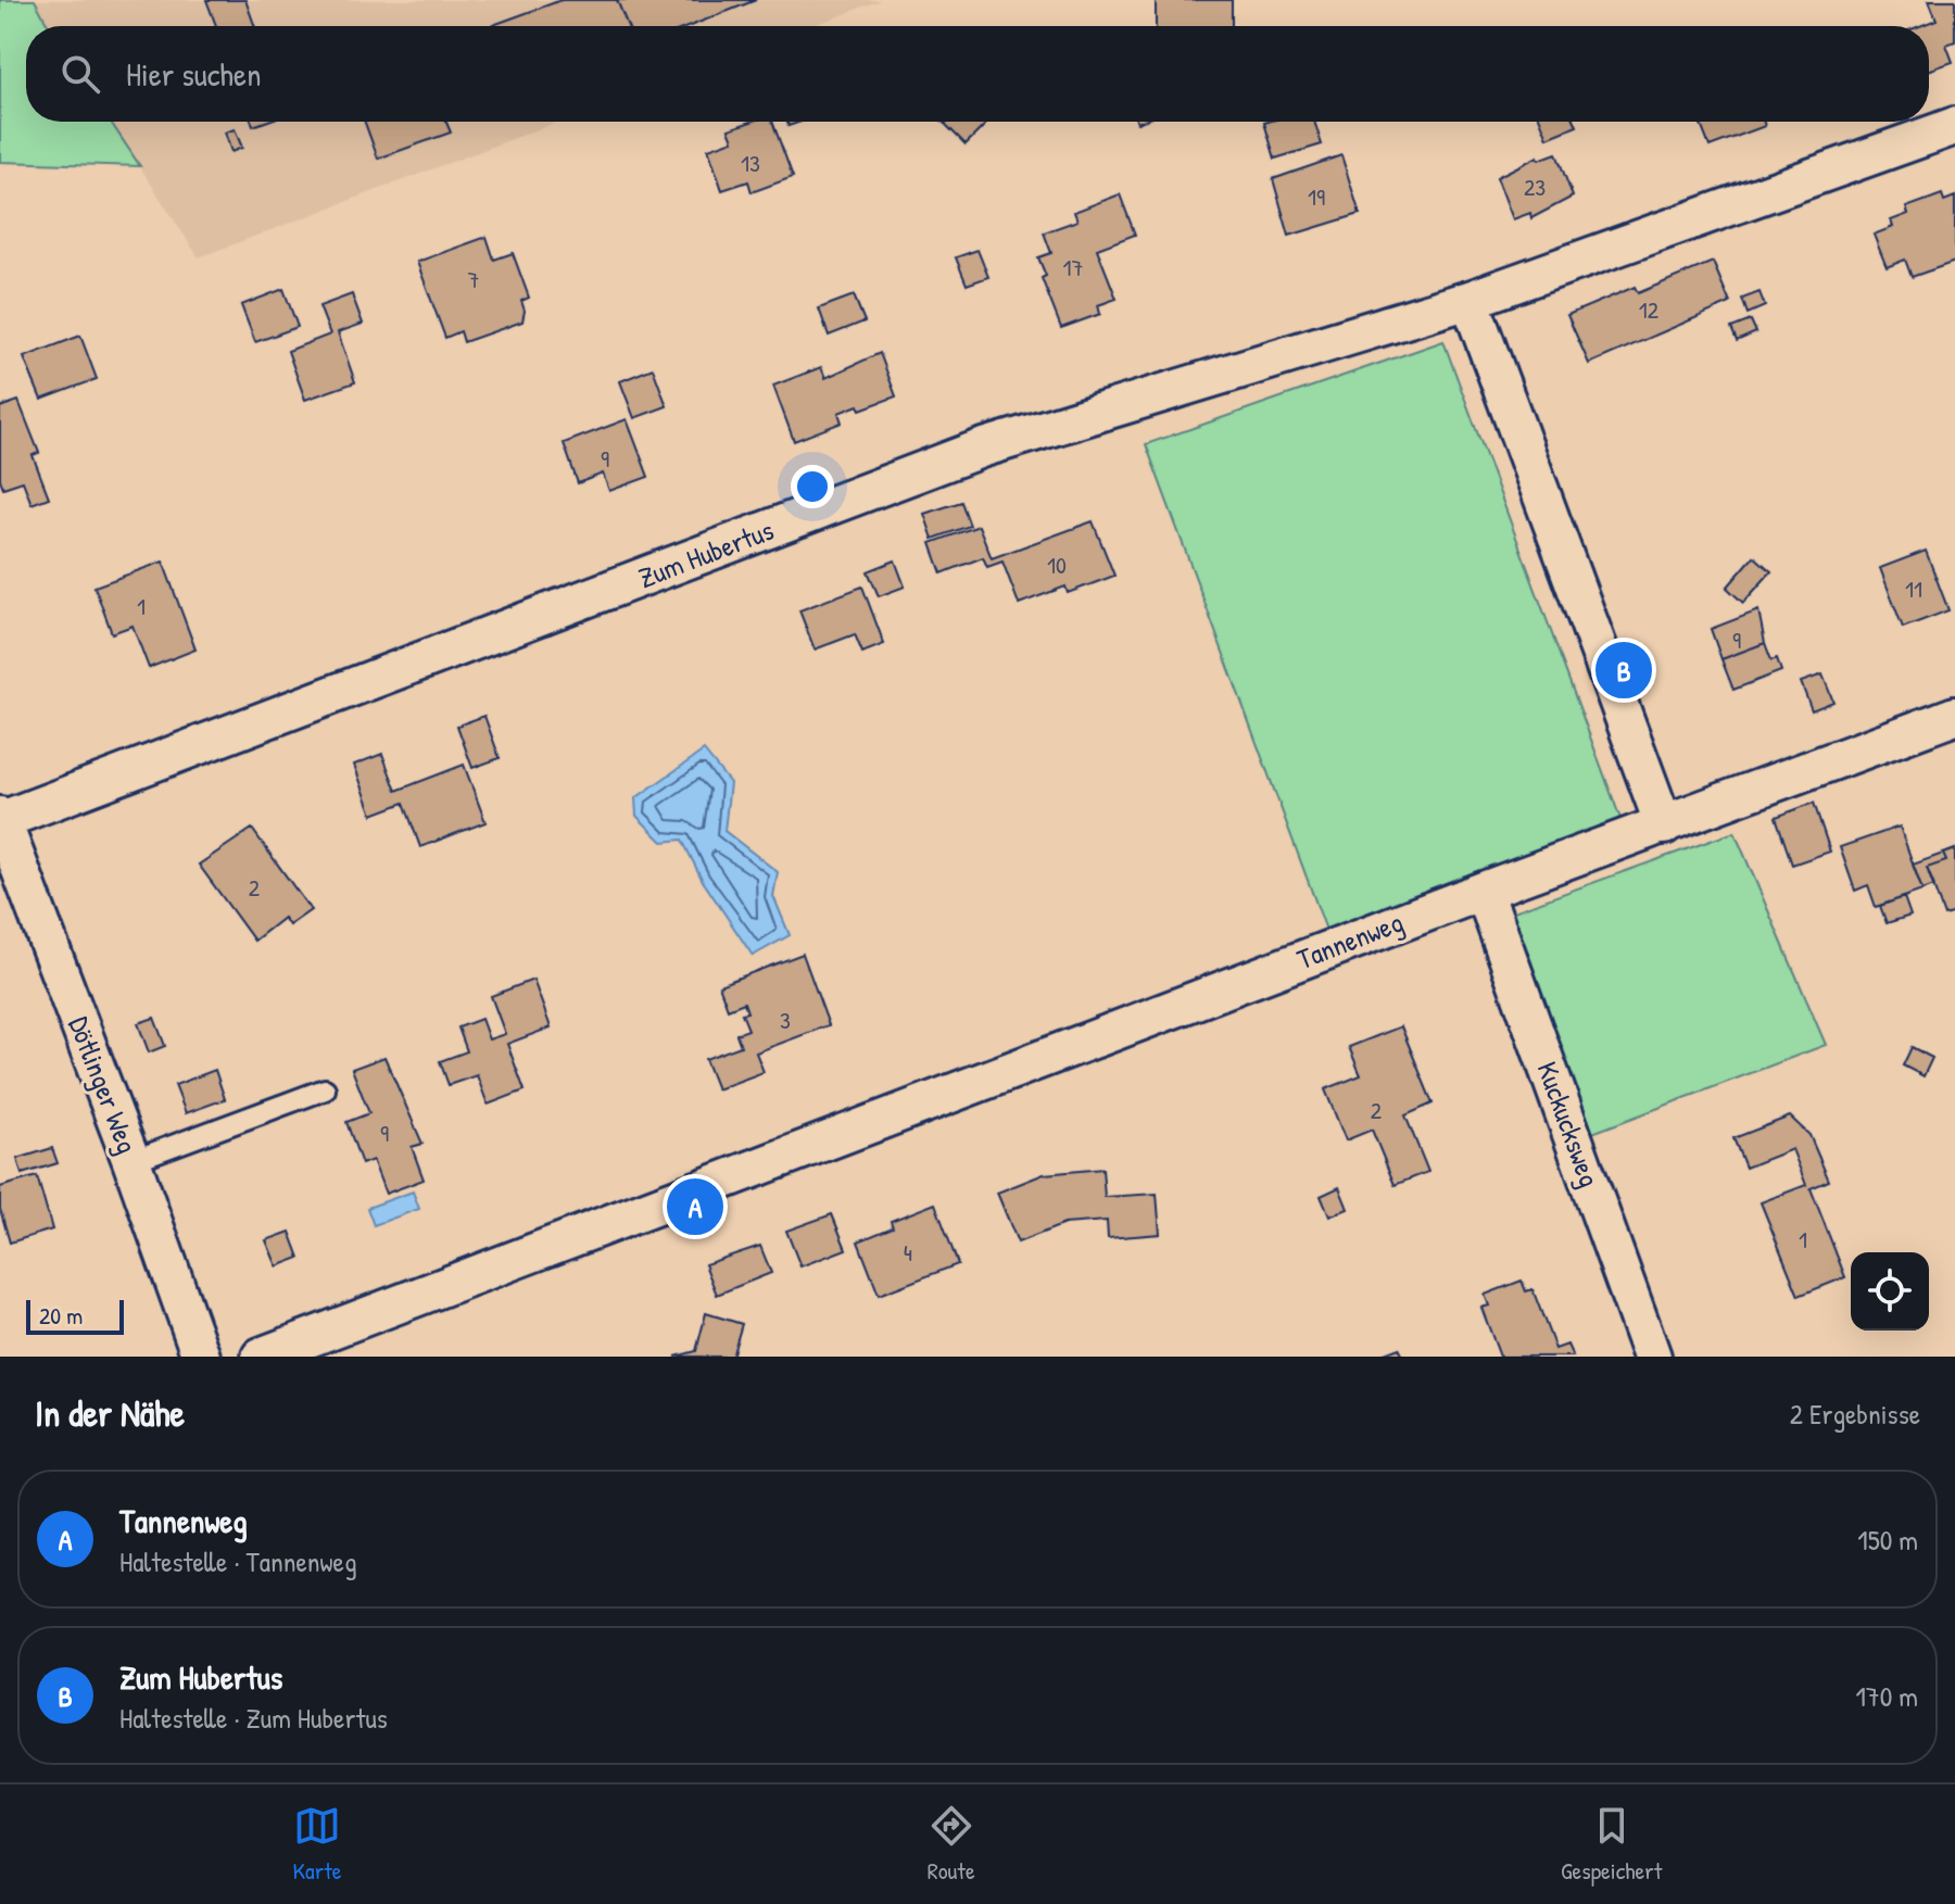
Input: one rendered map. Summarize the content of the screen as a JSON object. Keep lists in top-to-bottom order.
{
  "streets": {
    "street": [
      "Zum Hubertus",
      "Tannenweg",
      "Dötlinger Weg",
      "Kuckucksweg"
    ]
  },
  "crossings": [
    ["Zum Hubertus", "Dötlinger Weg"],
    ["Tannenweg", "Kuckucksweg"]
  ],
  "house_numbers": [
    "13",
    "23",
    "19",
    "17",
    "7",
    "12",
    "9",
    "10",
    "11",
    "1",
    "9",
    "2",
    "3",
    "2",
    "9",
    "1",
    "4"
  ],
  "scale_bar": "20 m",
  "page": {
    "search": "Hier suchen",
    "pins": ["B", "A"],
    "scale": "20 m",
    "heading": ["In der Nähe", "2 Ergebnisse"],
    "list": [
      {
        "mark": "A",
        "name": "Tannenweg",
        "note": "Haltestelle · Tannenweg",
        "value": "150 m"
      },
      {
        "mark": "B",
        "name": "Zum Hubertus",
        "note": "Haltestelle · Zum Hubertus",
        "value": "170 m"
      }
    ],
    "nav": ["Karte", "Route", "Gespeichert"]
  }
}
